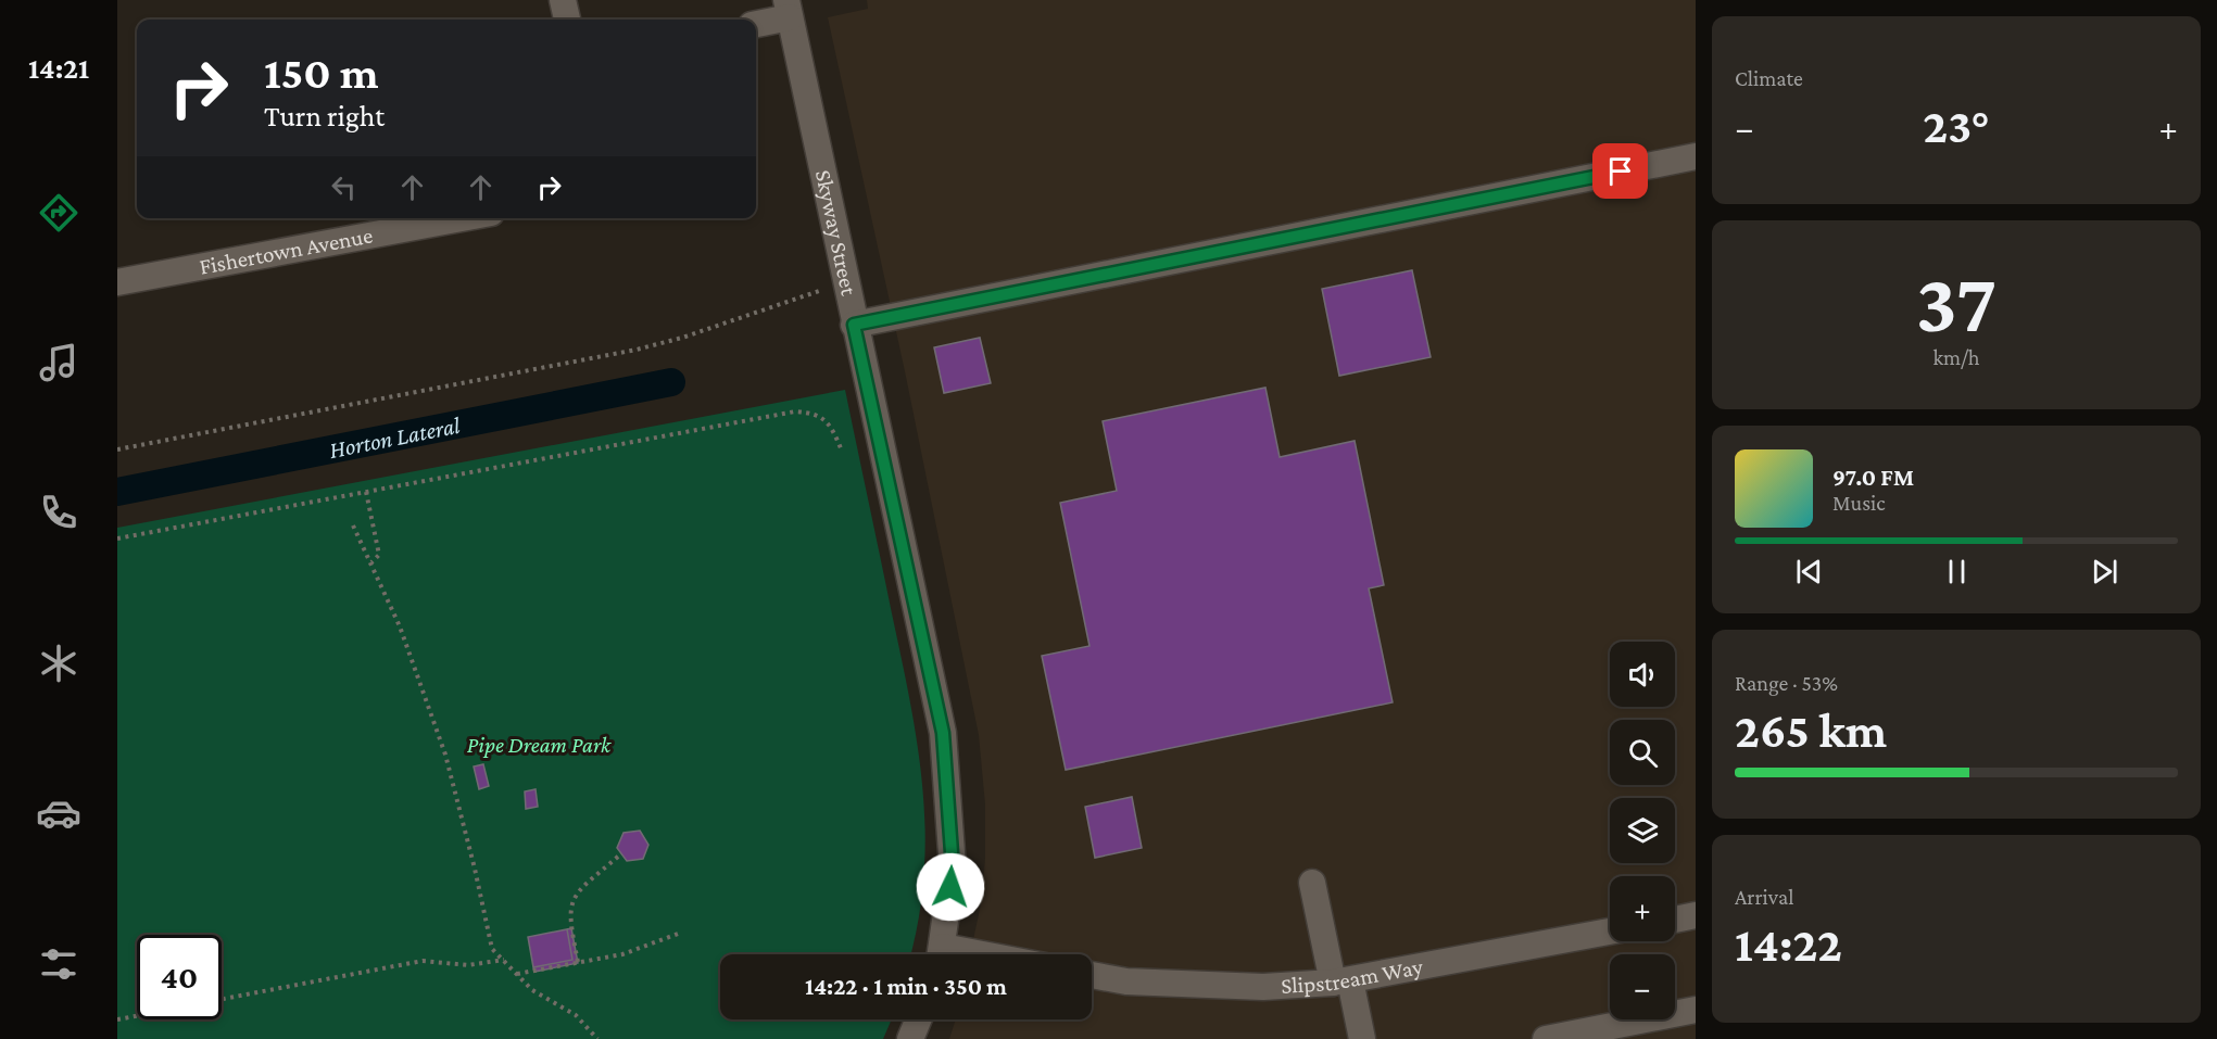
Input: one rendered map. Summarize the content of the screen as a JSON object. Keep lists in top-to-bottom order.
{
  "streets": {
    "street": ["Skyway Street", "Fishertown Avenue", "Slipstream Way"]
  },
  "water": ["Horton Lateral"],
  "parks": ["Pipe Dream Park"],
  "page": {
    "tabs": "14:21",
    "tile": [
      "Climate",
      ["37", "km/h"],
      ["Range · 53%", "265 km"],
      ["Arrival", "14:22"]
    ],
    "turn": ["150 m", "Turn right"],
    "heat": ["−", "23°", "+"],
    "song": ["97.0 FM", "Music"],
    "map_buttons": ["+", "−"],
    "limit": "40",
    "trip": "14:22 · 1 min · 350 m"
  }
}
